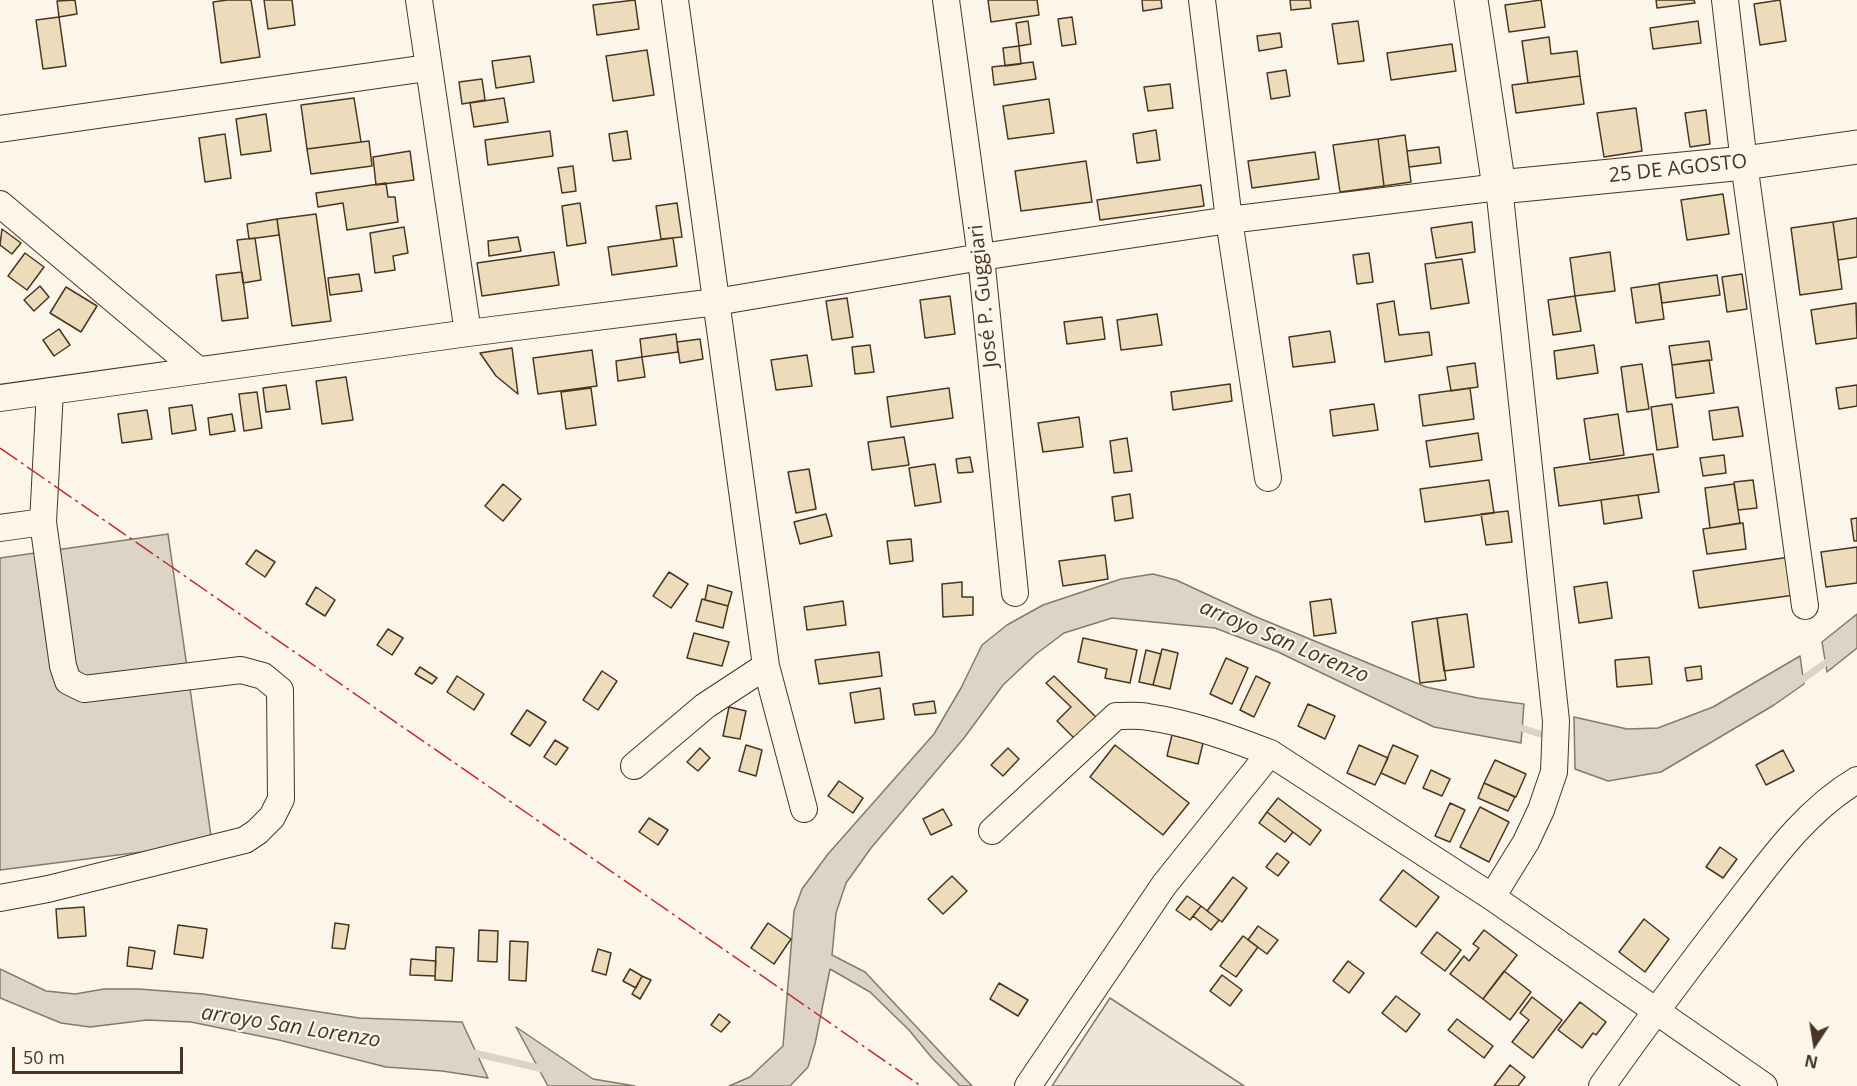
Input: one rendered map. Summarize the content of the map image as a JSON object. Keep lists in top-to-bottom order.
{
  "streets": {
    "main road": ["25 DE AGOSTO"],
    "street": ["José P. Guggiari"]
  },
  "water": ["arroyo San Lorenzo"],
  "scale_bar": "50 m",
  "north": "bottom"
}
